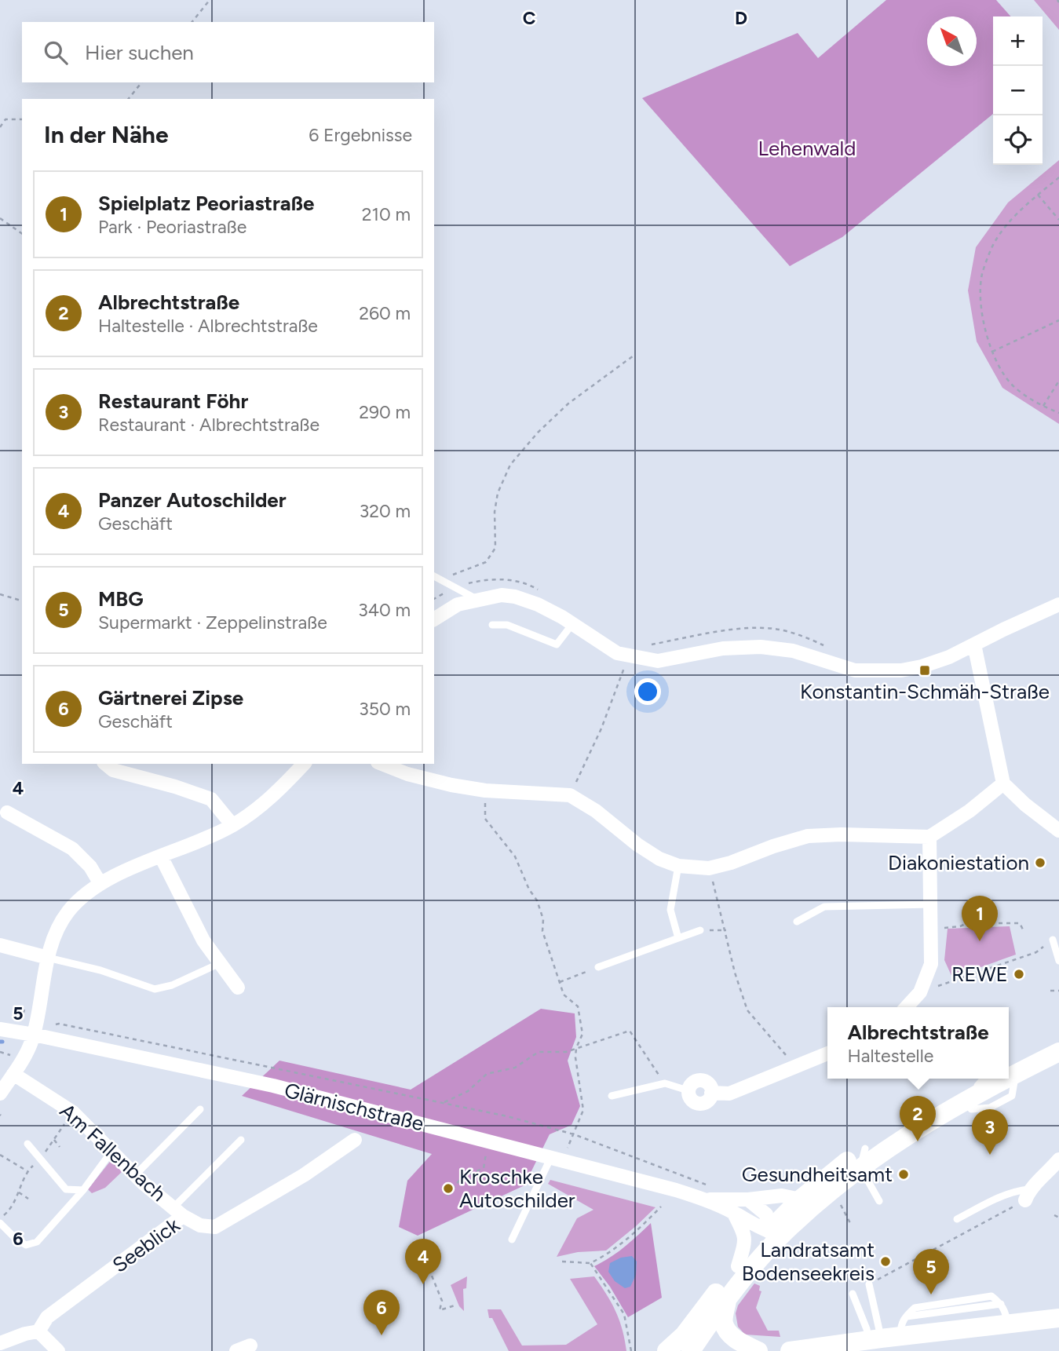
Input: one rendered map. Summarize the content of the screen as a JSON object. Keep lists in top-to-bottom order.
{
  "streets": {
    "street": ["Glärnischstraße", "Am Fallenbach", "Seeblick"]
  },
  "crossings": [
    ["Am Fallenbach", "Seeblick"]
  ],
  "parks": ["Lehenwald"],
  "places": {
    "transit": ["Konstantin-Schmäh-Straße"],
    "other": [
      "Diakoniestation",
      "REWE",
      "Gesundheitsamt",
      "Kroschke Autoschilder",
      "Landratsamt Bodenseekreis"
    ]
  },
  "north": "top left",
  "page": {
    "map_buttons": ["+", "−"],
    "search": "Hier suchen",
    "heading": ["In der Nähe", "6 Ergebnisse"],
    "list": [
      {
        "mark": "1",
        "name": "Spielplatz Peoriastraße",
        "note": "Park · Peoriastraße",
        "value": "210 m"
      },
      {
        "mark": "2",
        "name": "Albrechtstraße",
        "note": "Haltestelle · Albrechtstraße",
        "value": "260 m"
      },
      {
        "mark": "3",
        "name": "Restaurant Föhr",
        "note": "Restaurant · Albrechtstraße",
        "value": "290 m"
      },
      {
        "mark": "4",
        "name": "Panzer Autoschilder",
        "note": "Geschäft",
        "value": "320 m"
      },
      {
        "mark": "5",
        "name": "MBG",
        "note": "Supermarkt · Zeppelinstraße",
        "value": "340 m"
      },
      {
        "mark": "6",
        "name": "Gärtnerei Zipse",
        "note": "Geschäft",
        "value": "350 m"
      }
    ],
    "pins": [
      "1",
      "2",
      "3",
      "4",
      "5",
      "6"
    ],
    "popup": ["Albrechtstraße", "Haltestelle"]
  },
  "grid": {
    "columns": ["C", "D"],
    "rows": ["4", "5", "6"]
  }
}
